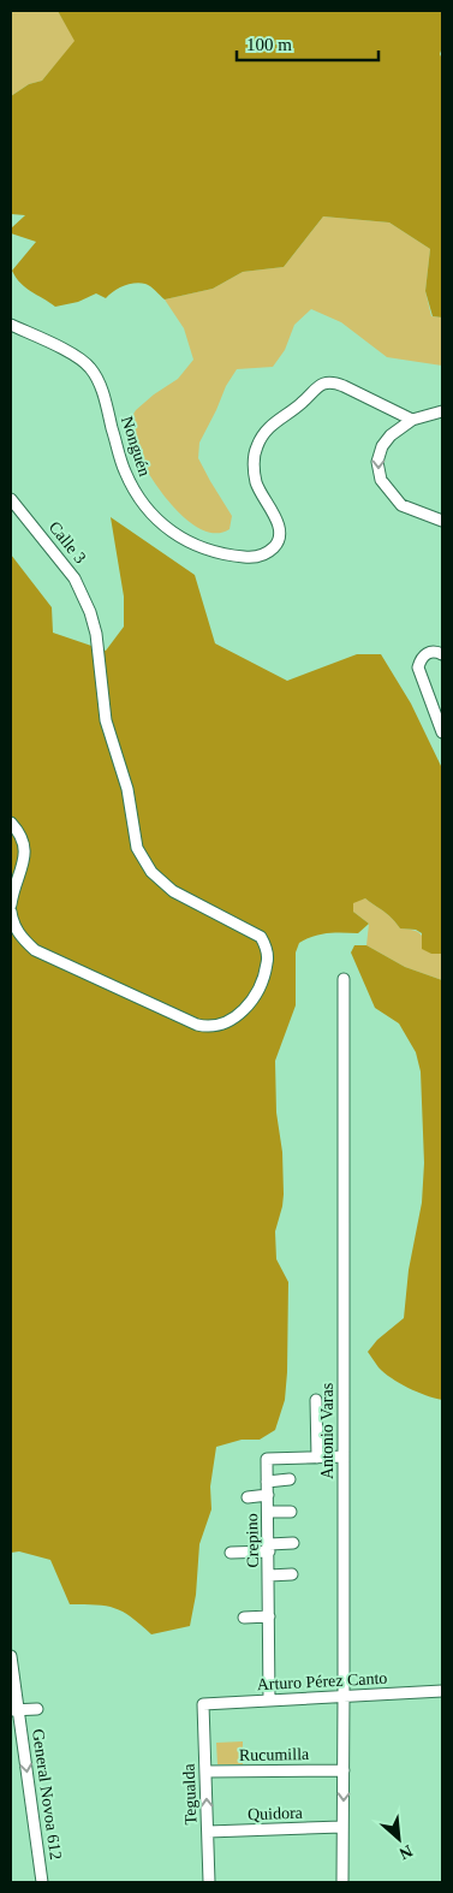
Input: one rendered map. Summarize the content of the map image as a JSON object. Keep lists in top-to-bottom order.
{
  "streets": {
    "street": [
      "Nonguén",
      "Calle 3",
      "Antonio Varas",
      "Crepino",
      "Arturo Pérez Canto",
      "Rucumilla",
      "General Novoa 612",
      "Tegualda",
      "Quidora"
    ]
  },
  "crossings": [
    ["Antonio Varas", "Crepino"],
    ["Antonio Varas", "Arturo Pérez Canto"],
    ["Antonio Varas", "Rucumilla"],
    ["Antonio Varas", "Quidora"],
    ["Crepino", "Arturo Pérez Canto"],
    ["Arturo Pérez Canto", "Tegualda"],
    ["Rucumilla", "Tegualda"],
    ["Tegualda", "Quidora"]
  ],
  "one_way": ["General Novoa 612"],
  "scale_bar": "100 m",
  "north": "bottom right"
}
